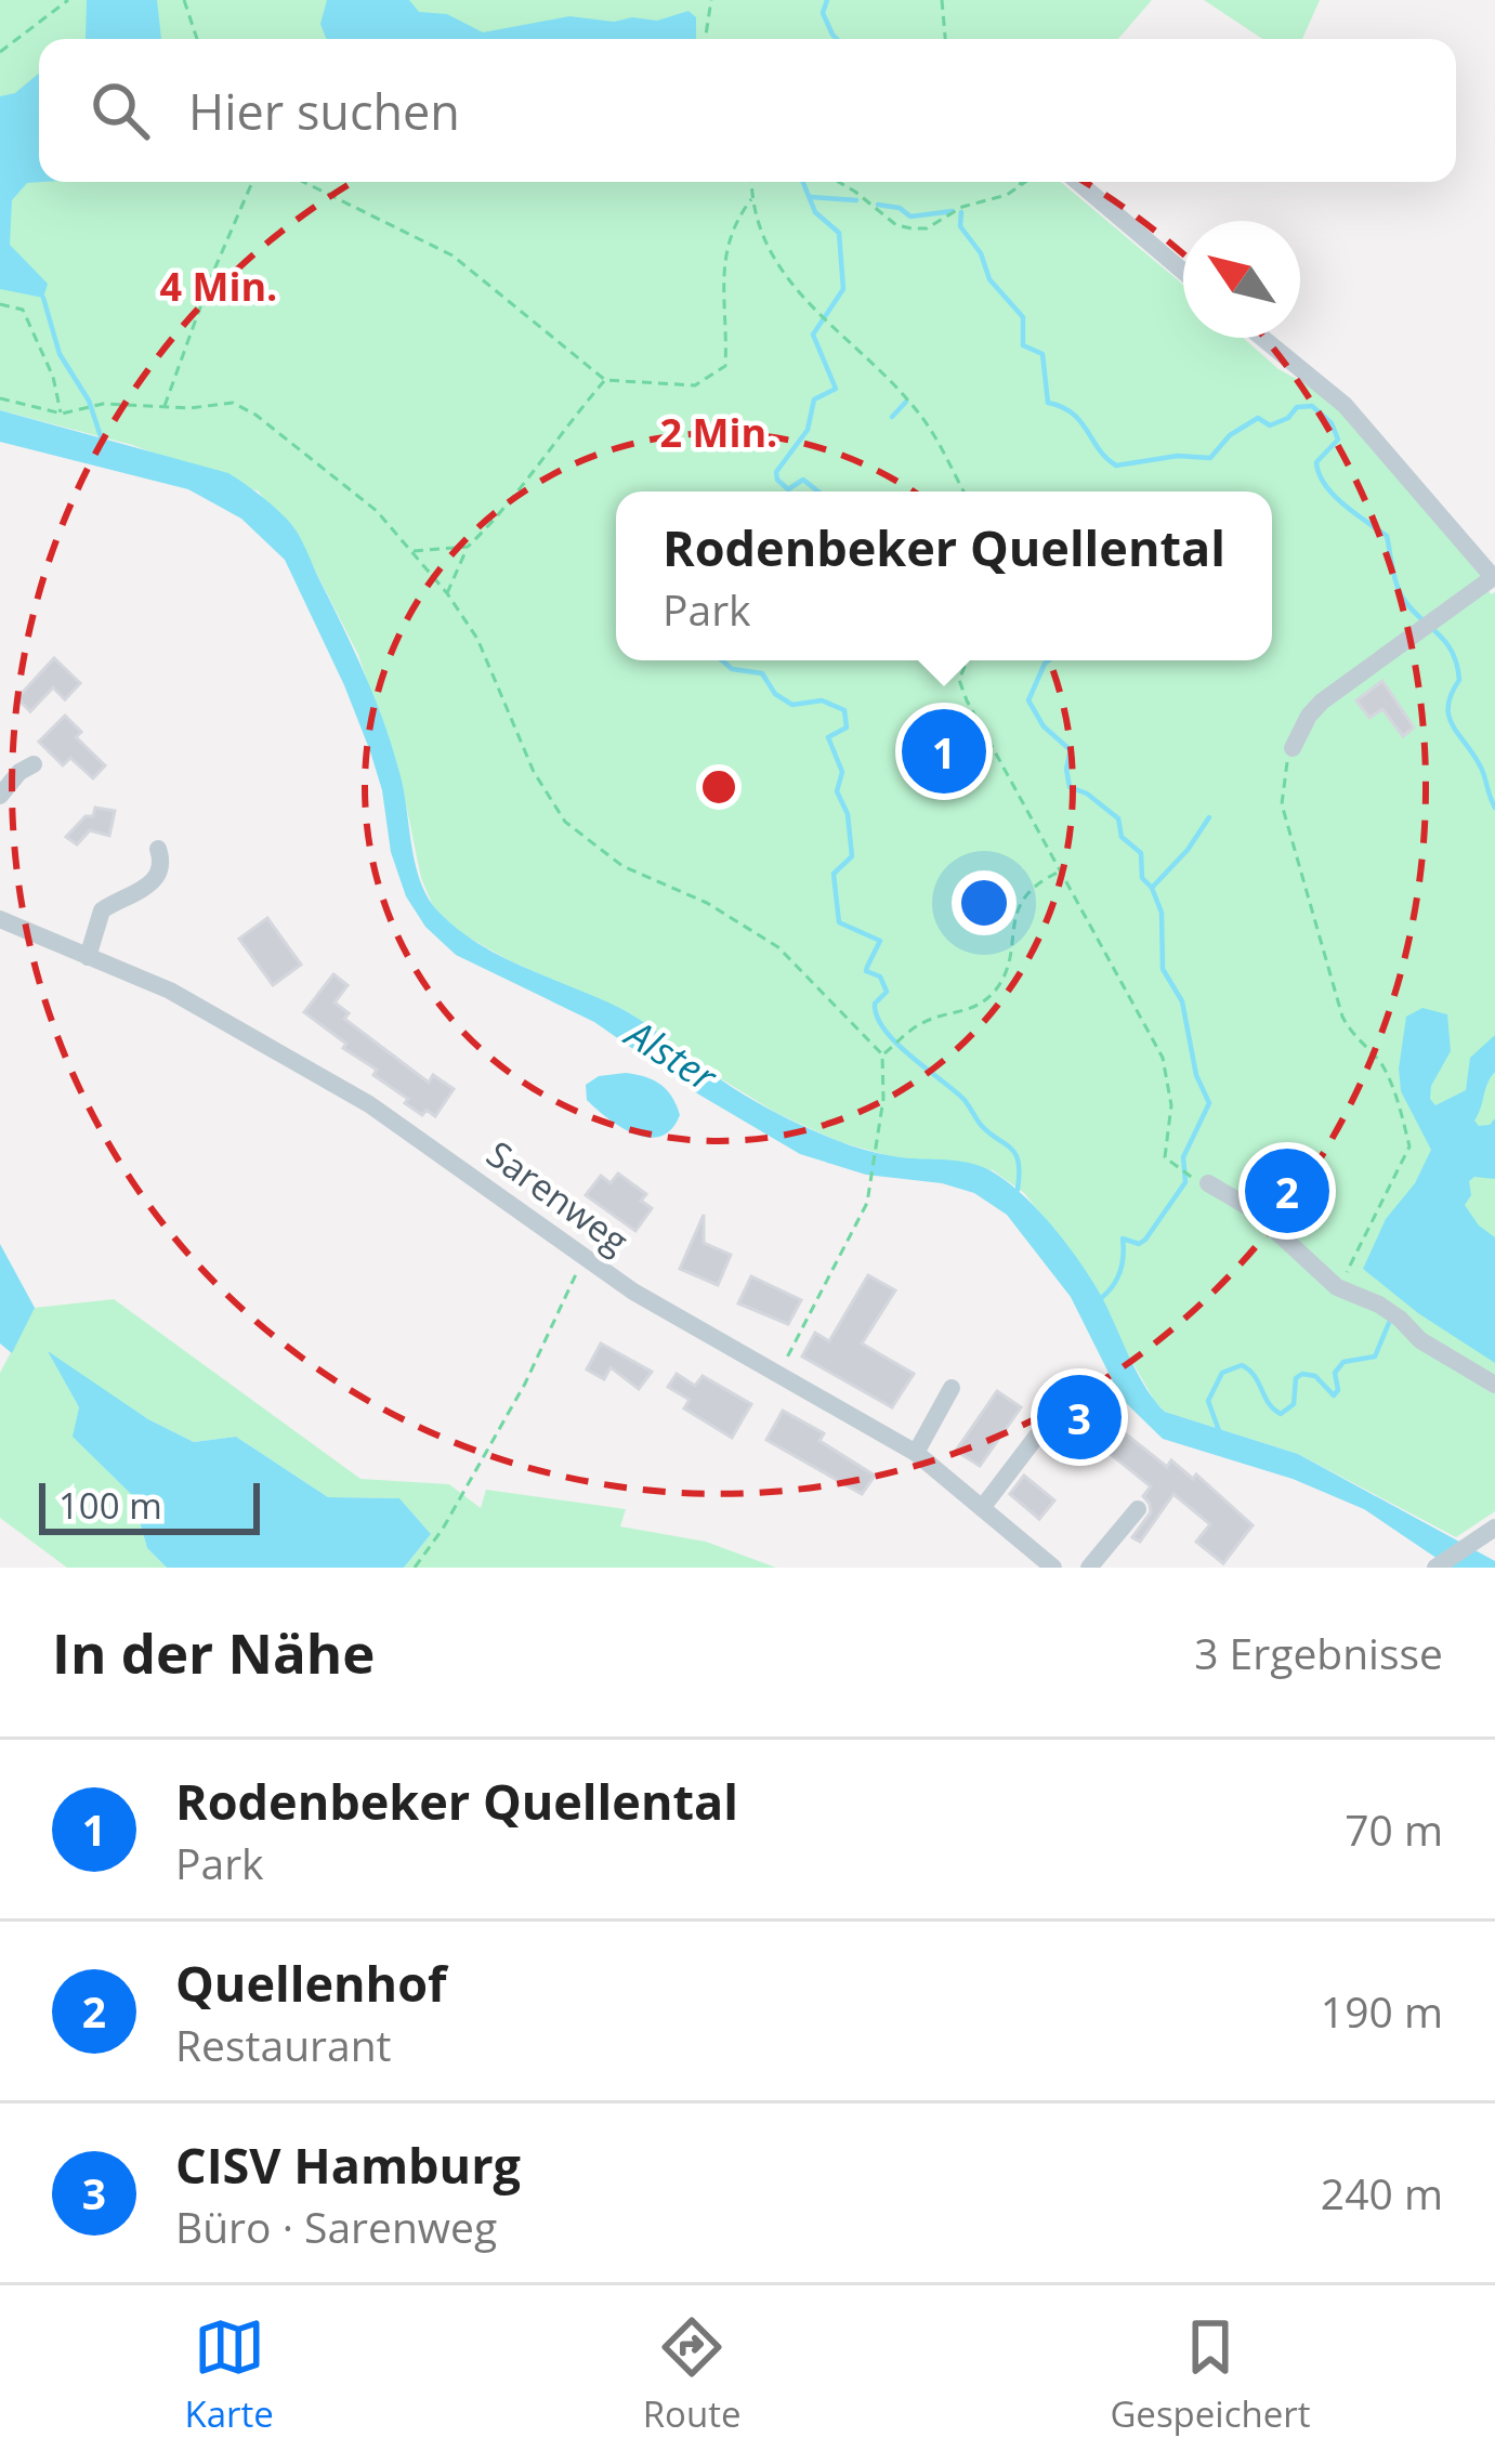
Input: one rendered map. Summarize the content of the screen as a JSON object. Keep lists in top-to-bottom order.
{
  "streets": {
    "street": ["Sarenweg"]
  },
  "water": ["Alster"],
  "scale_bar": "100 m",
  "north": "top left",
  "page": {
    "search": "Hier suchen",
    "popup": ["Rodenbeker Quellental", "Park"],
    "pins": ["1", "2", "3"],
    "scale": "100 m",
    "heading": ["In der Nähe", "3 Ergebnisse"],
    "list": [
      {
        "mark": "1",
        "name": "Rodenbeker Quellental",
        "note": "Park",
        "value": "70 m"
      },
      {
        "mark": "2",
        "name": "Quellenhof",
        "note": "Restaurant",
        "value": "190 m"
      },
      {
        "mark": "3",
        "name": "CISV Hamburg",
        "note": "Büro · Sarenweg",
        "value": "240 m"
      }
    ],
    "nav": ["Karte", "Route", "Gespeichert"]
  },
  "rings": ["4 Min.", "2 Min."]
}
